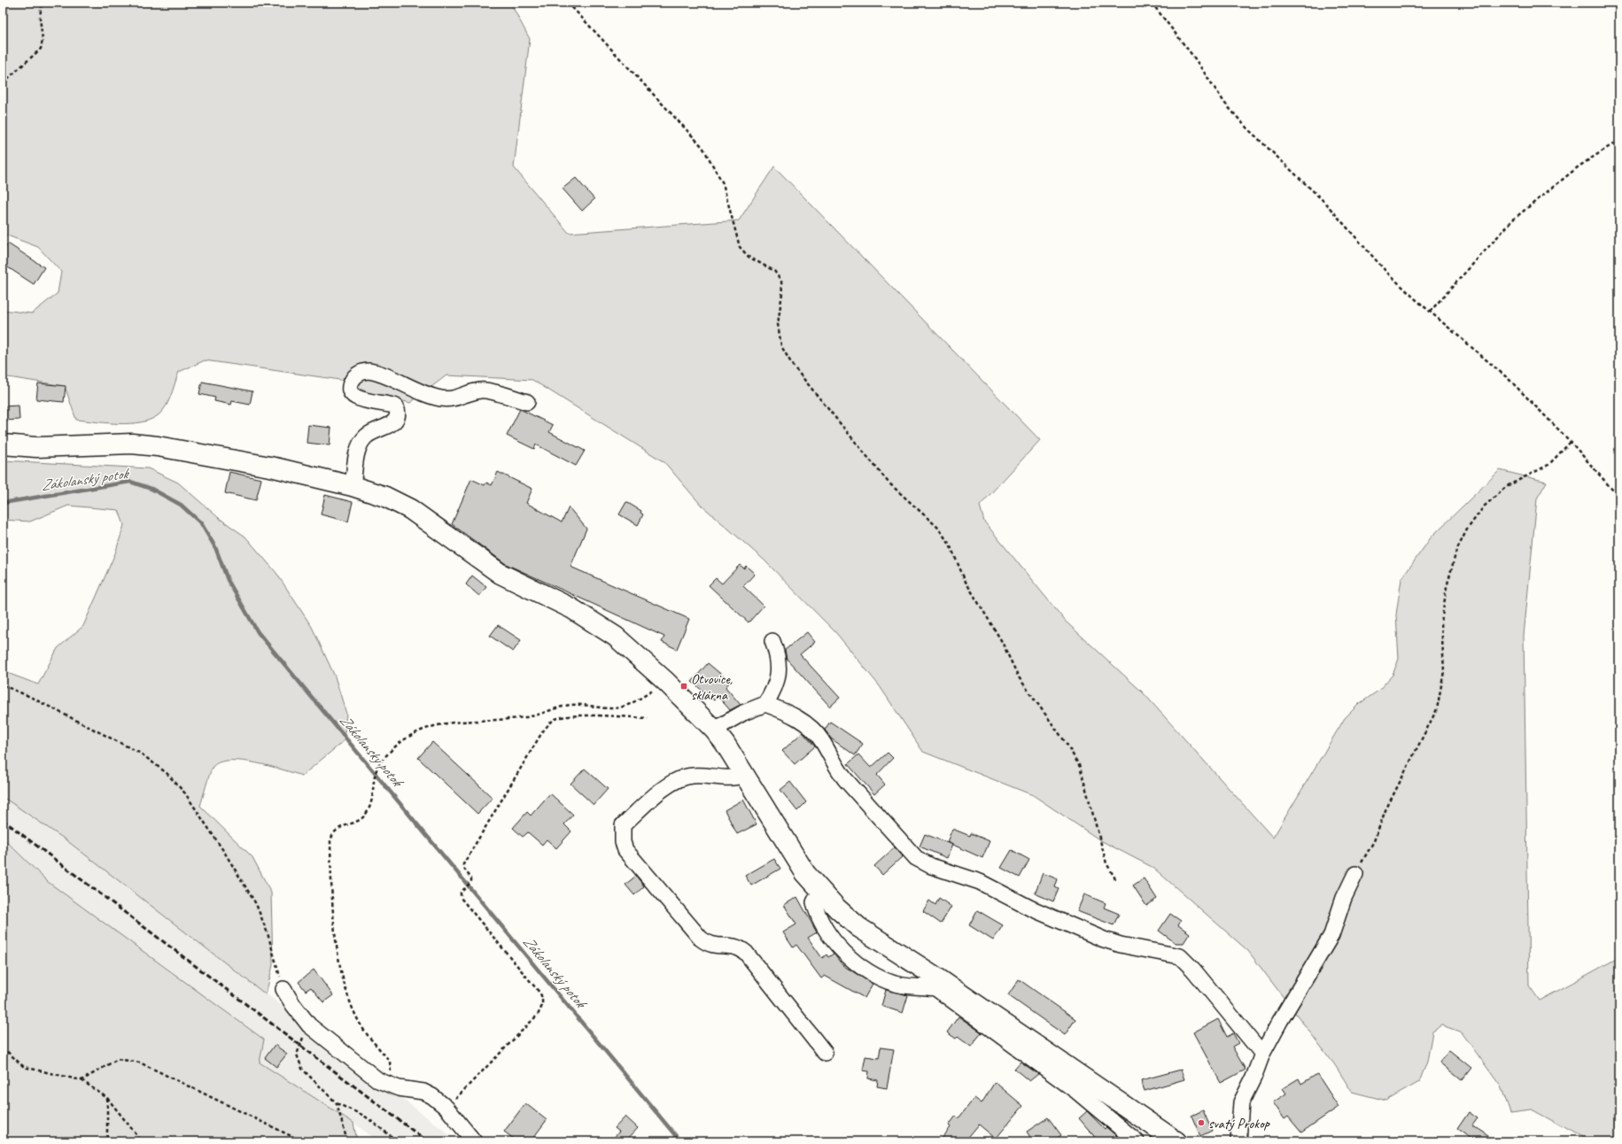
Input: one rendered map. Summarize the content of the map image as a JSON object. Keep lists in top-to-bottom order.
{
  "water": ["Zákolanský potok"],
  "places": {
    "transit": ["Otvovice, sklárna"],
    "other": ["svatý Prokop"]
  }
}
